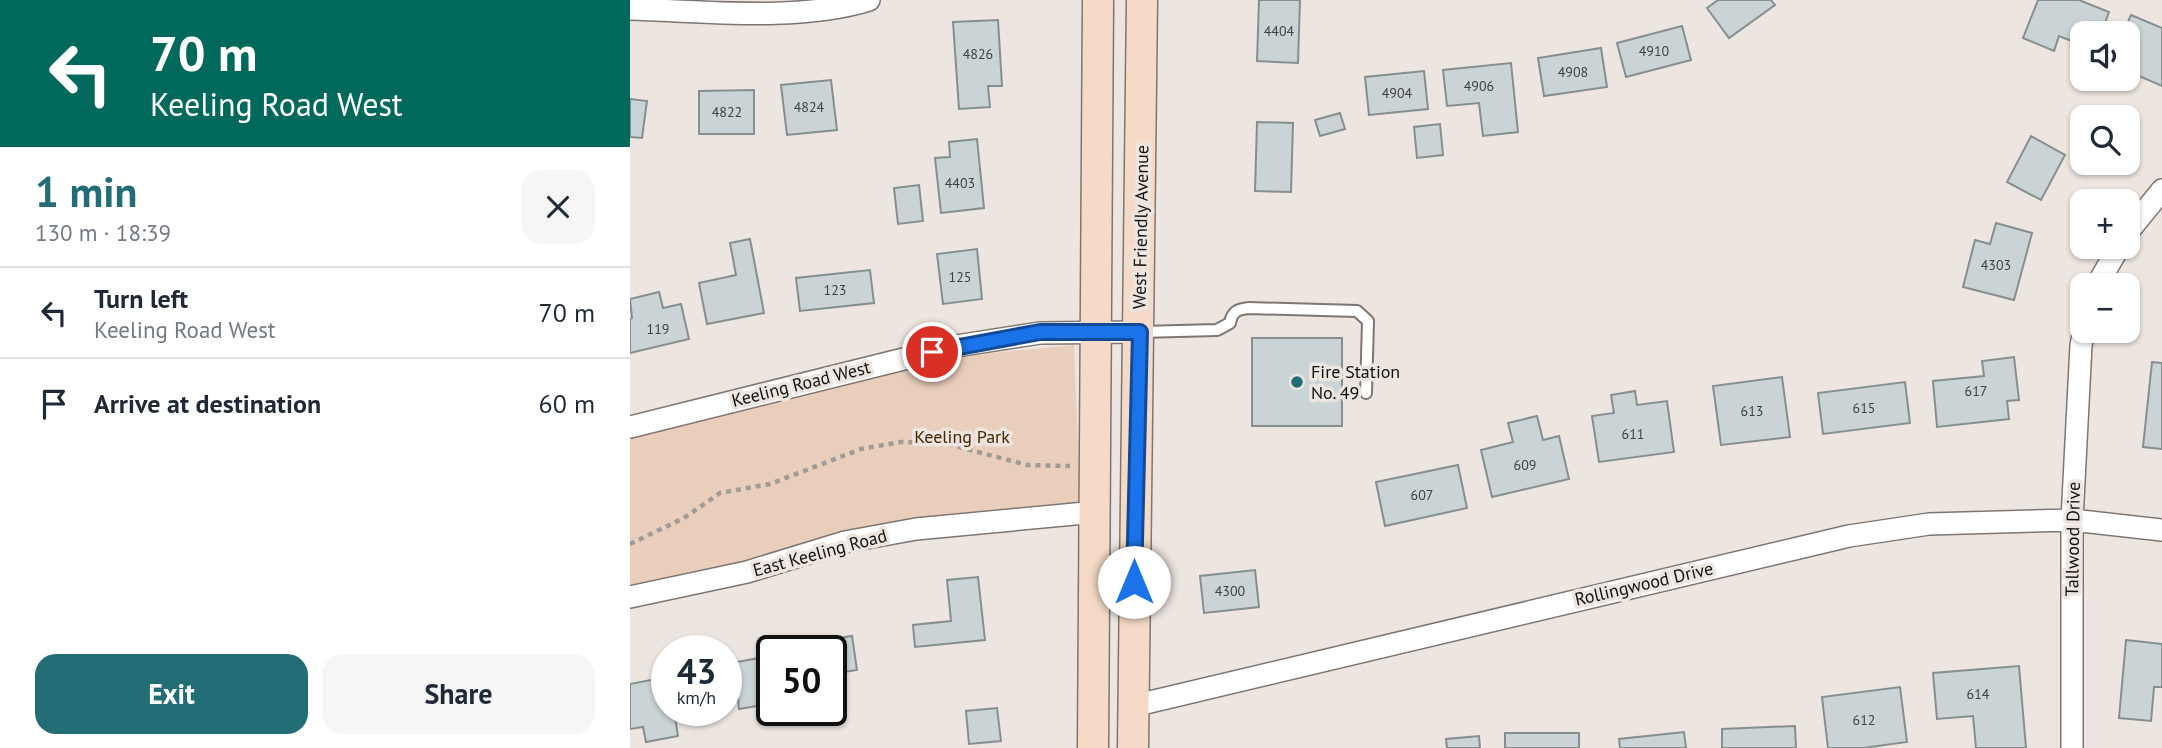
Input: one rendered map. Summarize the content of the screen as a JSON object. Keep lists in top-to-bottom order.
{
  "streets": {
    "main road": ["West Friendly Avenue"],
    "street": [
      "Keeling Road West",
      "Tallwood Drive",
      "East Keeling Road",
      "Rollingwood Drive"
    ]
  },
  "crossings": [
    ["West Friendly Avenue", "Keeling Road West"],
    ["West Friendly Avenue", "Rollingwood Drive"],
    ["Tallwood Drive", "Rollingwood Drive"]
  ],
  "parks": ["Keeling Park"],
  "places": ["Fire Station No. 49"],
  "house_numbers": [
    "4404",
    "4910",
    "4826",
    "4908",
    "4906",
    "4904",
    "4824",
    "4822",
    "4403",
    "4303",
    "125",
    "123",
    "119",
    "617",
    "615",
    "613",
    "611",
    "609",
    "607",
    "4300",
    "614",
    "612"
  ],
  "page": {
    "turn": ["70 m", "Keeling Road West"],
    "map_buttons": ["+", "−"],
    "heading": ["1 min", "130 m · 18:39"],
    "list": [
      {
        "name": "Turn left",
        "note": "Keeling Road West",
        "value": "70 m"
      },
      {
        "name": "Arrive at destination",
        "value": "60 m"
      }
    ],
    "speed": "43 km/h",
    "limit": "50",
    "buttons": ["Exit", "Share"]
  }
}
